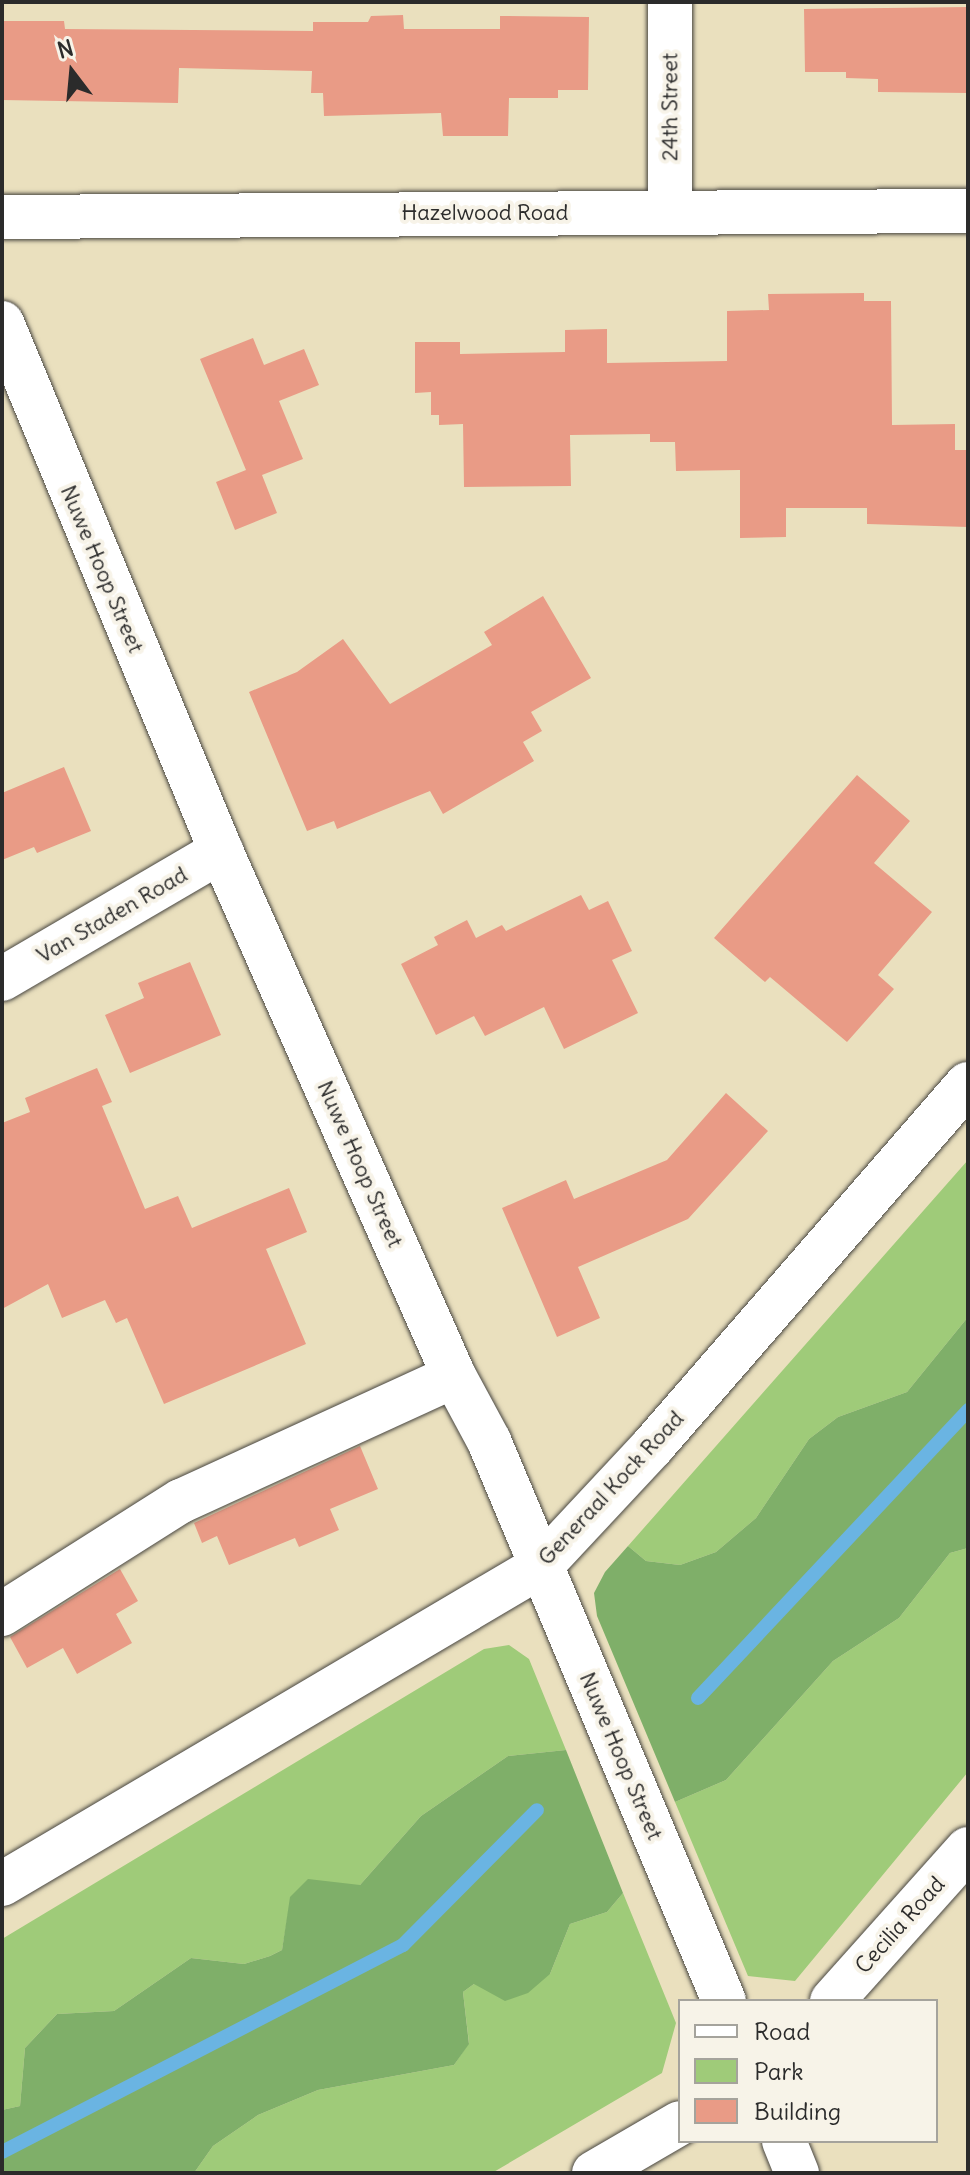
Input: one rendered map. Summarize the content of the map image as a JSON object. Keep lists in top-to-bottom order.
{
  "streets": {
    "street": [
      "24th Street",
      "Hazelwood Road",
      "Nuwe Hoop Street",
      "Van Staden Road",
      "Generaal Kock Road",
      "Cecilia Road"
    ]
  },
  "crossings": [
    ["24th Street", "Hazelwood Road"],
    ["Nuwe Hoop Street", "Van Staden Road"],
    ["Nuwe Hoop Street", "Generaal Kock Road"]
  ],
  "legend": ["Road", "Park", "Building"],
  "north": "top"
}
